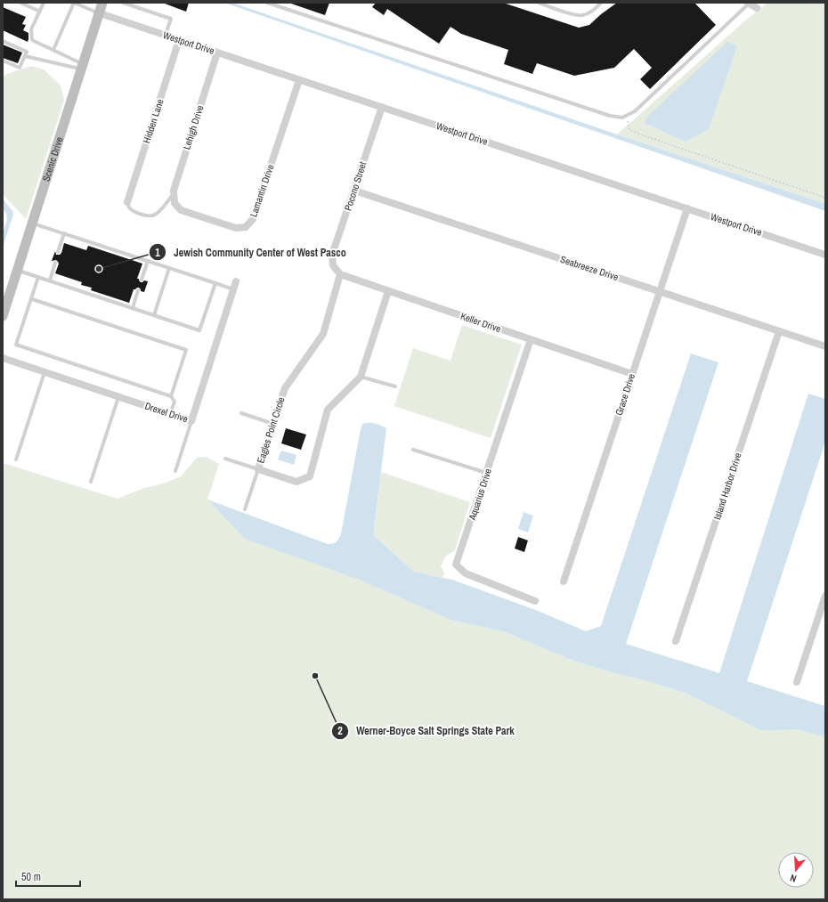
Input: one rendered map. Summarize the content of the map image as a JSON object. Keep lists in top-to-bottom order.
{
  "streets": {
    "street": [
      "Westport Drive",
      "Hidden Lane",
      "Lehigh Drive",
      "Scenic Drive",
      "Pocono Street",
      "Lamantin Drive",
      "Seabreeze Drive",
      "Keller Drive",
      "Grace Drive",
      "Drexel Drive",
      "Eagles Point Circle",
      "Island Harbor Drive",
      "Aquarius Drive"
    ]
  },
  "crossings": [
    ["Westport Drive", "Hidden Lane"],
    ["Westport Drive", "Lehigh Drive"],
    ["Westport Drive", "Scenic Drive"],
    ["Westport Drive", "Pocono Street"],
    ["Westport Drive", "Lamantin Drive"],
    ["Westport Drive", "Grace Drive"],
    ["Lehigh Drive", "Lamantin Drive"],
    ["Pocono Street", "Seabreeze Drive"],
    ["Pocono Street", "Keller Drive"],
    ["Pocono Street", "Eagles Point Circle"],
    ["Seabreeze Drive", "Grace Drive"],
    ["Seabreeze Drive", "Island Harbor Drive"],
    ["Keller Drive", "Grace Drive"],
    ["Keller Drive", "Eagles Point Circle"],
    ["Keller Drive", "Aquarius Drive"]
  ],
  "places": ["Jewish Community Center of West Pasco", "Werner-Boyce Salt Springs State Park"],
  "scale_bar": "50 m",
  "north": "bottom"
}
